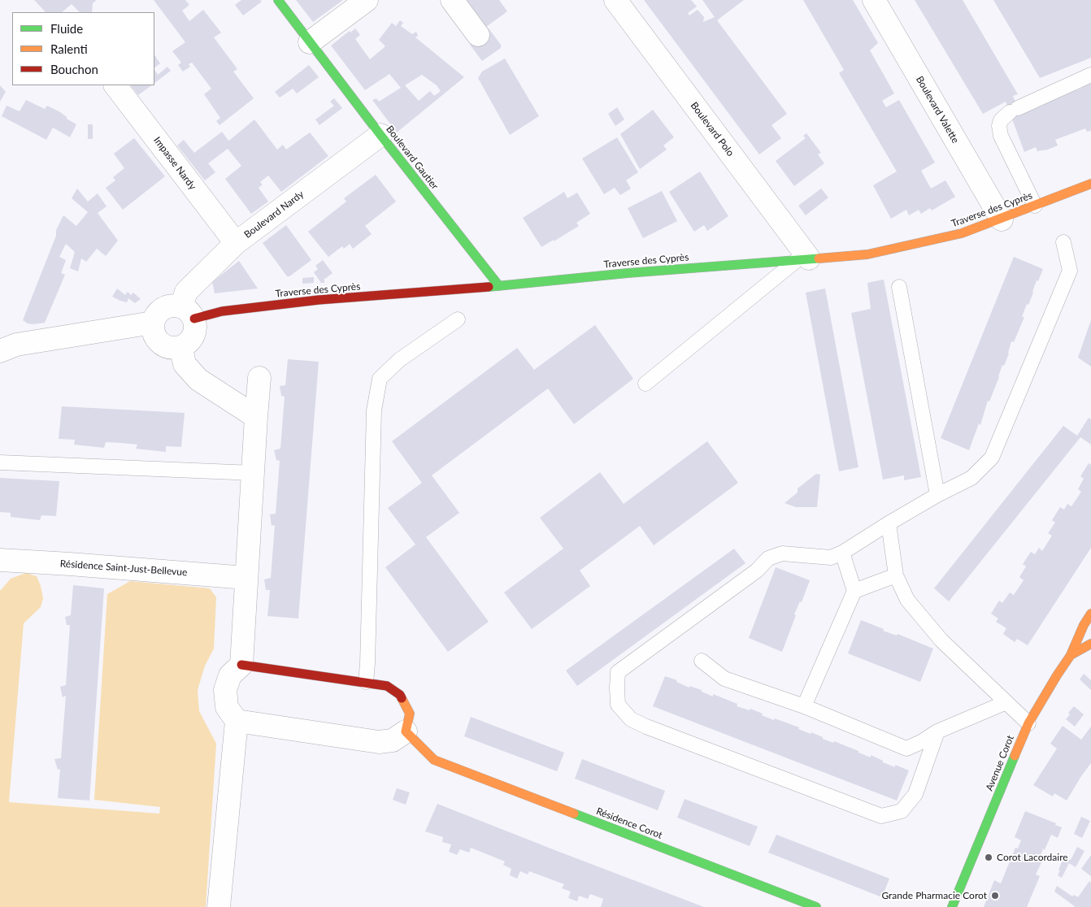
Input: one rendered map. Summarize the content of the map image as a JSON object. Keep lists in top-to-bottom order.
{
  "streets": {
    "street": [
      "Boulevard Valette",
      "Boulevard Polo",
      "Boulevard Gautier",
      "Impasse Nardy",
      "Traverse des Cyprès",
      "Boulevard Nardy",
      "Résidence Saint-Just-Bellevue",
      "Avenue Corot",
      "Résidence Corot"
    ]
  },
  "crossings": [
    ["Boulevard Valette", "Traverse des Cyprès"],
    ["Boulevard Polo", "Traverse des Cyprès"],
    ["Boulevard Gautier", "Traverse des Cyprès"],
    ["Boulevard Gautier", "Boulevard Nardy"],
    ["Impasse Nardy", "Boulevard Nardy"],
    ["Traverse des Cyprès", "Boulevard Nardy"]
  ],
  "places": ["Corot Lacordaire", "Grande Pharmacie Corot"],
  "legend": ["Fluide", "Ralenti", "Bouchon"]
}
